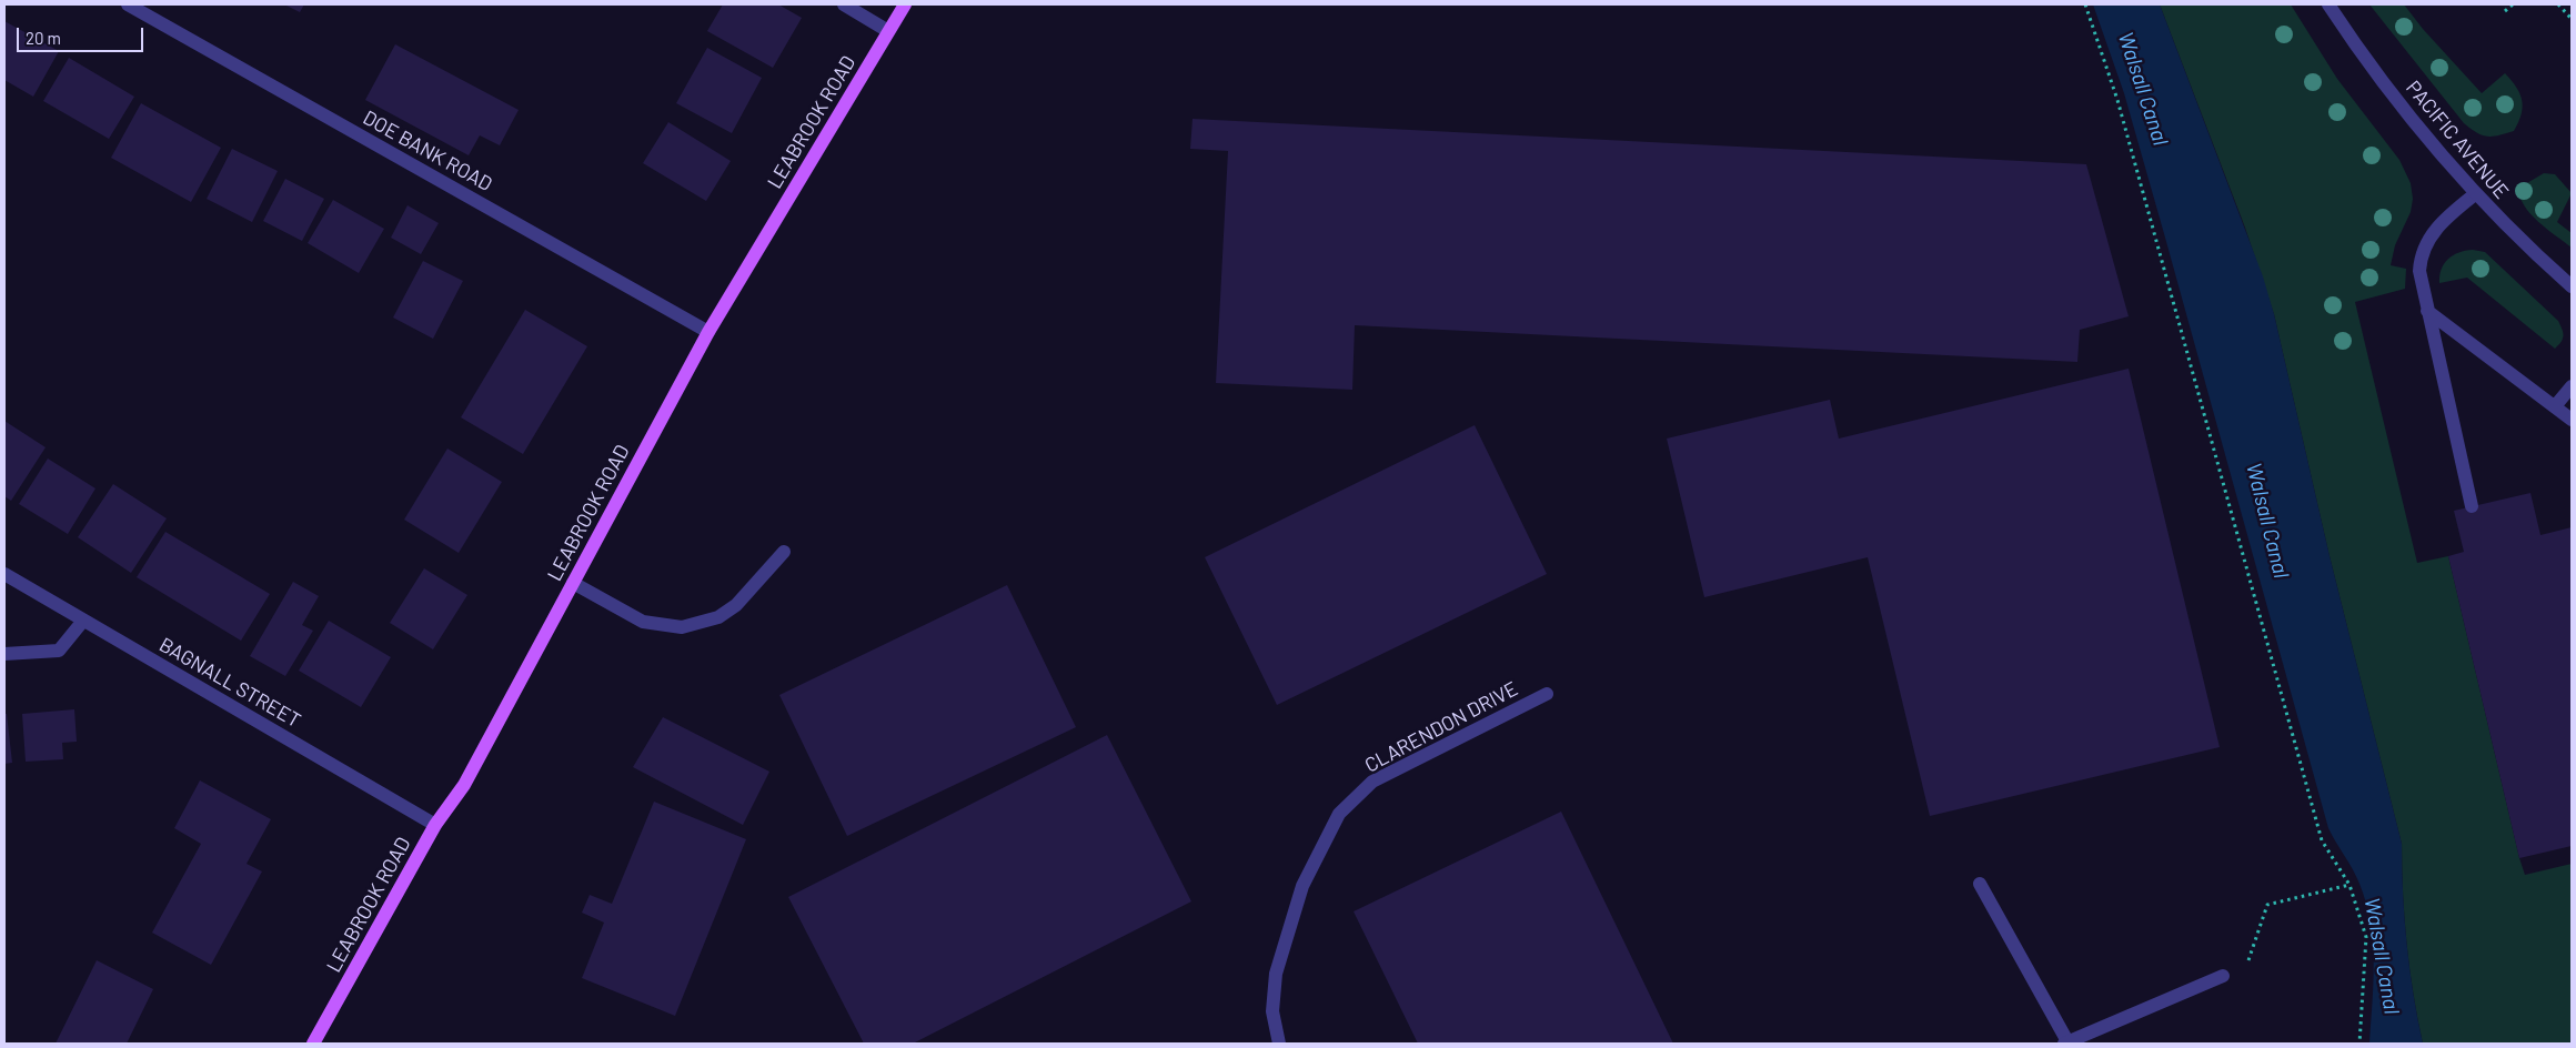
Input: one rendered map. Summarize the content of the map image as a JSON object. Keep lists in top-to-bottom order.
{
  "streets": {
    "main road": ["LEABROOK ROAD"],
    "street": [
      "PACIFIC AVENUE",
      "DOE BANK ROAD",
      "BAGNALL STREET",
      "CLARENDON DRIVE"
    ]
  },
  "crossings": [
    ["LEABROOK ROAD", "DOE BANK ROAD"],
    ["LEABROOK ROAD", "BAGNALL STREET"]
  ],
  "water": ["Walsall Canal"],
  "scale_bar": "20 m"
}
